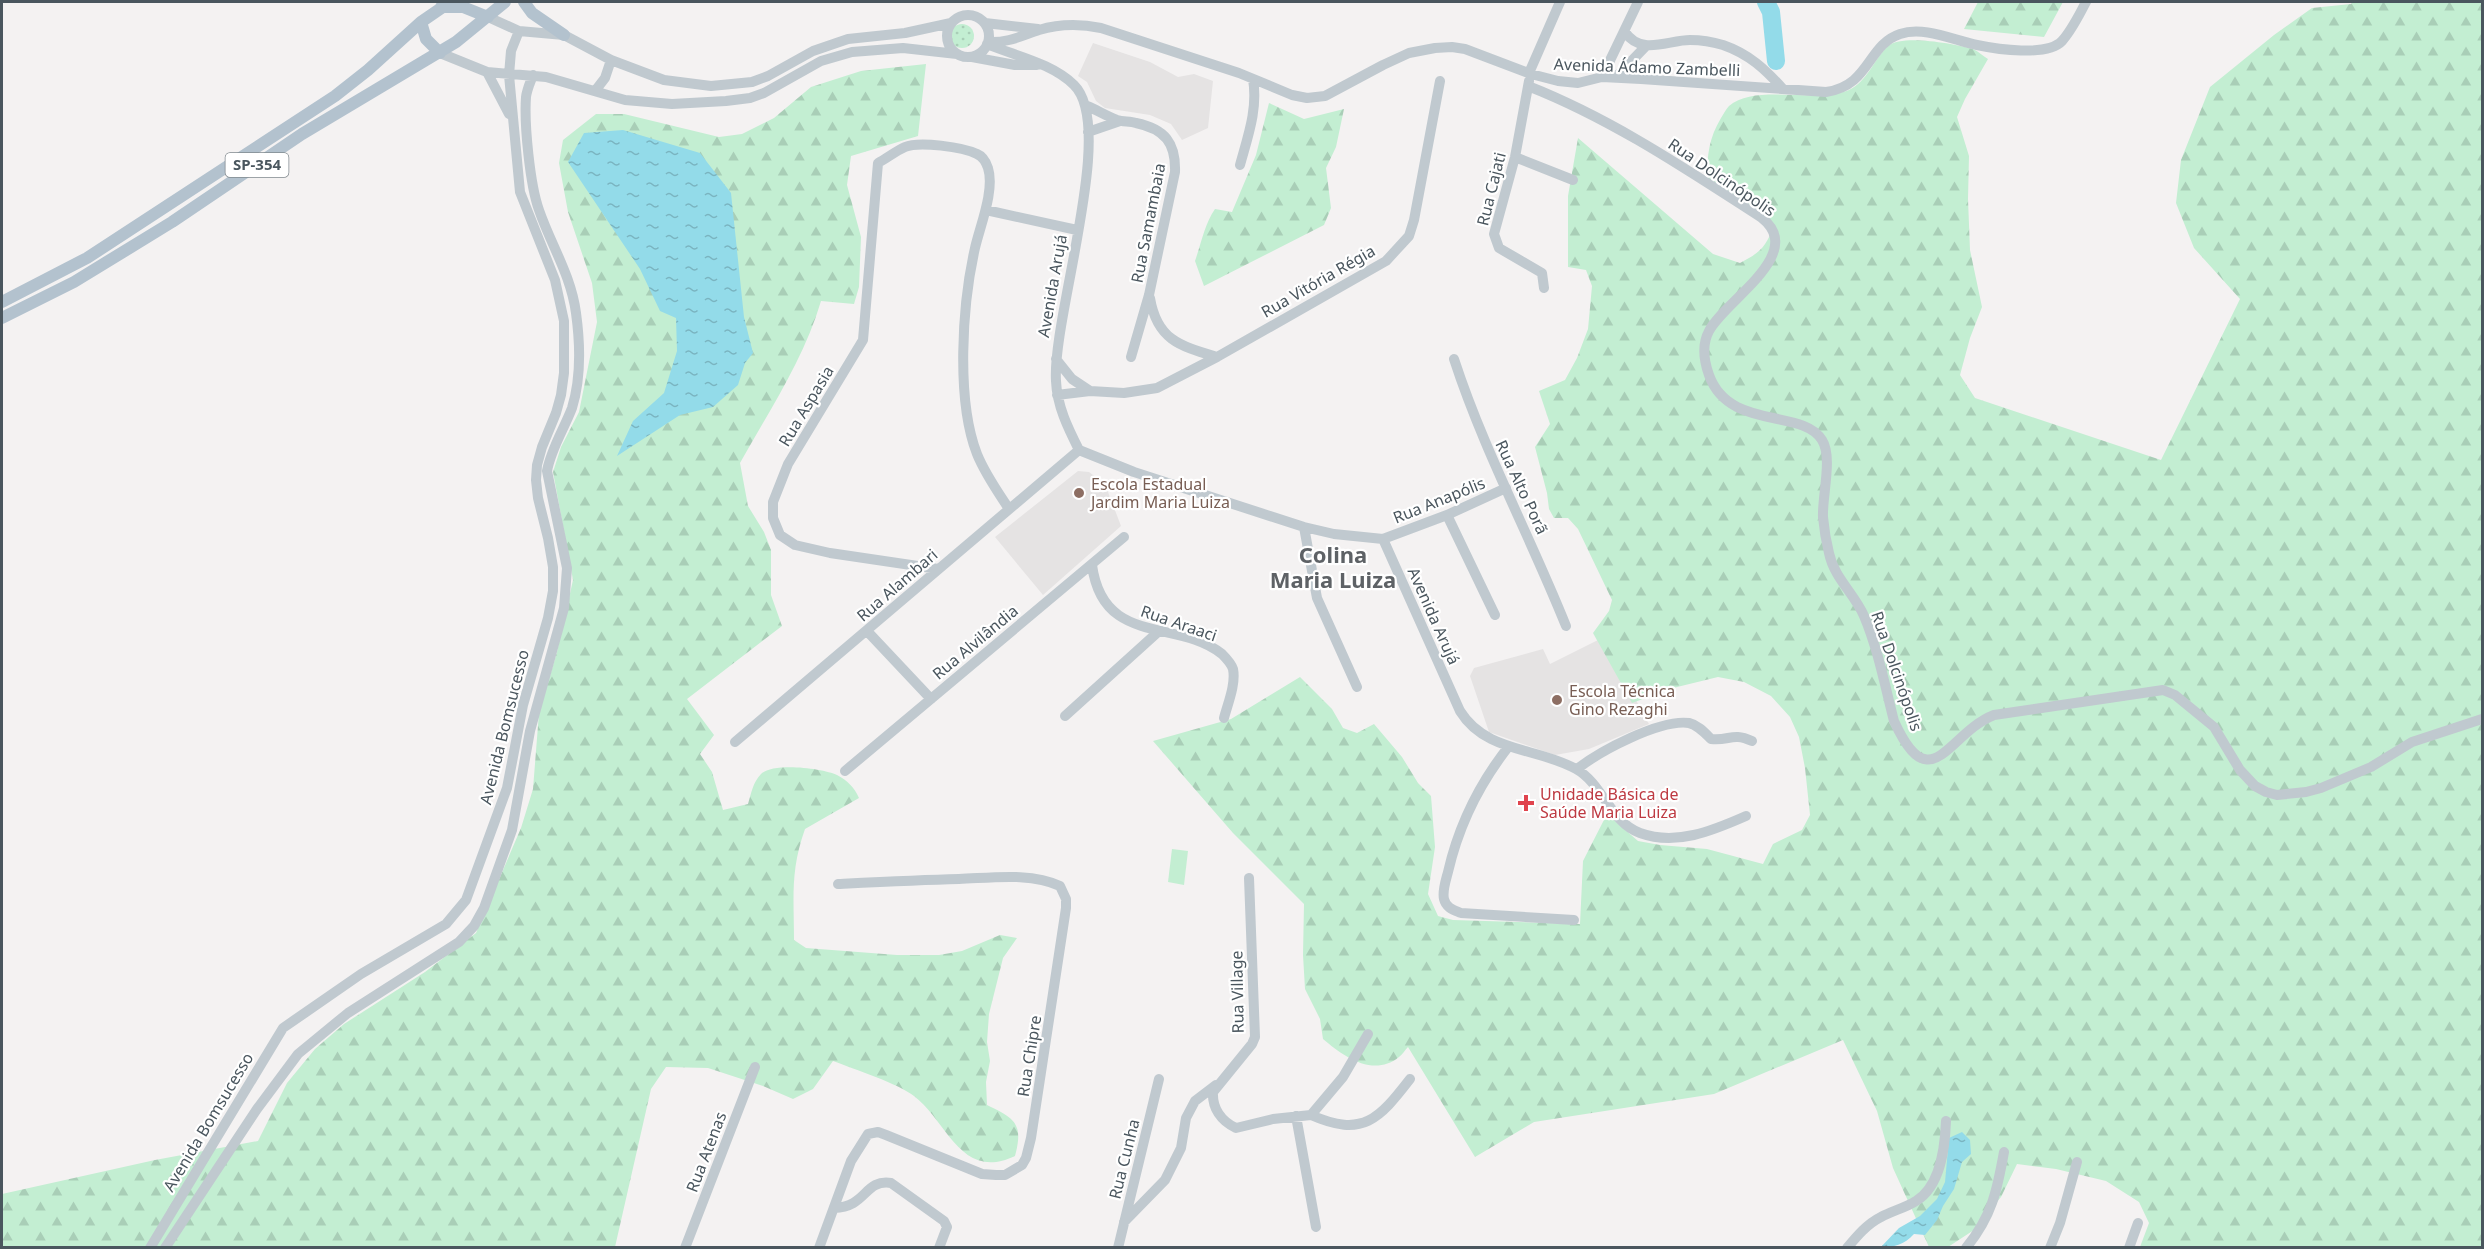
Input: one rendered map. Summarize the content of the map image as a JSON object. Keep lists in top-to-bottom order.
{
  "streets": {
    "main road": ["SP-354"],
    "street": [
      "Avenida Ádamo Zambelli",
      "Rua Dolcinópolis",
      "Rua Cajati",
      "Rua Samambaia",
      "Rua Vitória Régia",
      "Avenida Arujá",
      "Rua Aspasia",
      "Rua Alto Porã",
      "Rua Anapólis",
      "Rua Alambari",
      "Rua Araaci",
      "Rua Alvilândia",
      "Avenida Bomsucesso",
      "Rua Village",
      "Rua Chipre",
      "Rua Atenas",
      "Rua Cunha"
    ]
  },
  "crossings": [
    ["Avenida Ádamo Zambelli", "SP-354"],
    ["Avenida Ádamo Zambelli", "Rua Cajati"],
    ["Avenida Ádamo Zambelli", "Avenida Bomsucesso"],
    ["Rua Dolcinópolis", "Rua Cajati"],
    ["Rua Samambaia", "Rua Vitória Régia"],
    ["Rua Samambaia", "Avenida Arujá"],
    ["Rua Vitória Régia", "Avenida Arujá"],
    ["Avenida Arujá", "Rua Anapólis"],
    ["Avenida Arujá", "Rua Alambari"],
    ["Rua Aspasia", "Rua Alambari"],
    ["Rua Alto Porã", "Rua Anapólis"],
    ["Rua Araaci", "Rua Alvilândia"],
    ["Rua Village", "Rua Cunha"]
  ],
  "districts": ["Colina Maria Luiza"],
  "places": {
    "other": ["Escola Estadual Jardim Maria Luiza", "Escola Técnica Gino Rezaghi"],
    "health": ["Unidade Básica de Saúde Maria Luiza"]
  }
}
